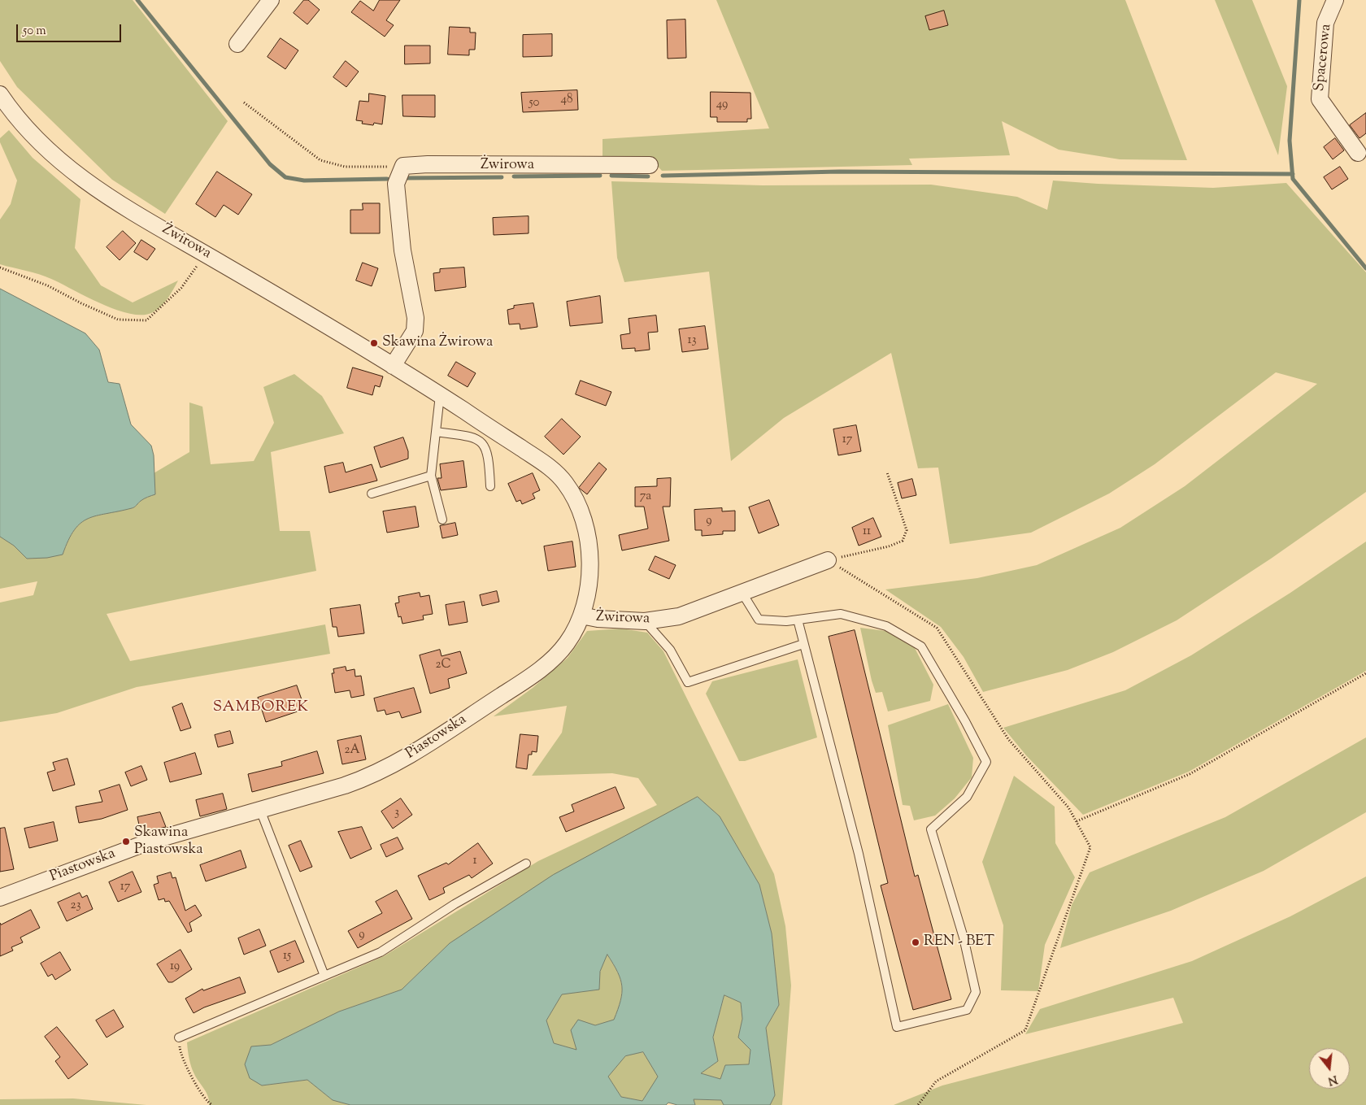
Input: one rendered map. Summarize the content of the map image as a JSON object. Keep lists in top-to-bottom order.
{
  "streets": {
    "street": ["Spacerowa", "Żwirowa", "Piastowska"]
  },
  "crossings": [
    ["Żwirowa", "Piastowska"]
  ],
  "districts": ["SAMBOREK"],
  "places": ["Skawina Żwirowa", "Skawina Piastowska", "REN - BET"],
  "house_numbers": [
    "48",
    "50",
    "49",
    "13",
    "17",
    "7a",
    "9",
    "11",
    "2C",
    "2A",
    "3",
    "1",
    "17",
    "23",
    "9",
    "15",
    "19"
  ],
  "scale_bar": "50 m",
  "north": "bottom"
}
